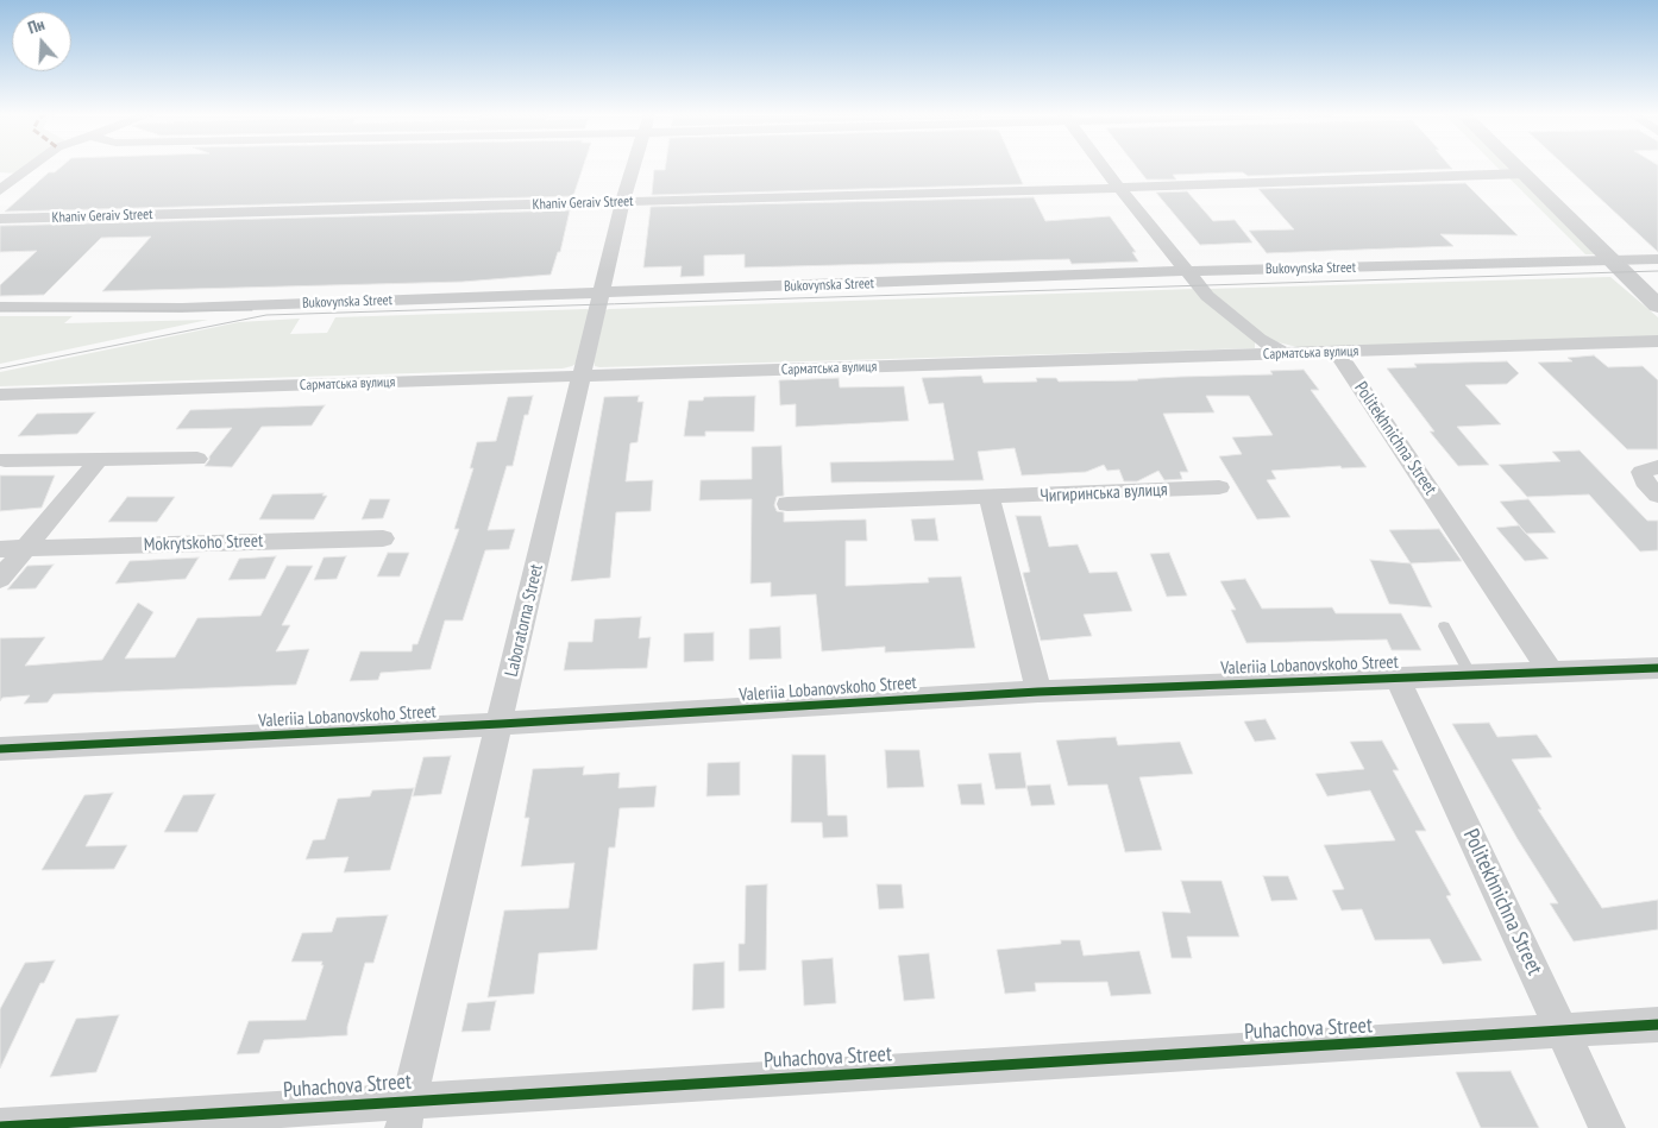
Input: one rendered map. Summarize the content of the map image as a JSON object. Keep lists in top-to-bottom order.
{
  "streets": {
    "street": [
      "Khaniv Geraiv Street",
      "Bukovynska Street",
      "Сарматська вулиця",
      "Politekhnichna Street",
      "Чигиринська вулиця",
      "Mokrytskoho Street",
      "Laboratorna Street",
      "Valeriia Lobanovskoho Street",
      "Puhachova Street"
    ]
  },
  "crossings": [
    ["Khaniv Geraiv Street", "Laboratorna Street"],
    ["Bukovynska Street", "Laboratorna Street"],
    ["Сарматська вулиця", "Politekhnichna Street"],
    ["Сарматська вулиця", "Laboratorna Street"],
    ["Politekhnichna Street", "Valeriia Lobanovskoho Street"],
    ["Politekhnichna Street", "Puhachova Street"],
    ["Laboratorna Street", "Valeriia Lobanovskoho Street"],
    ["Laboratorna Street", "Puhachova Street"]
  ],
  "north": "top"
}
